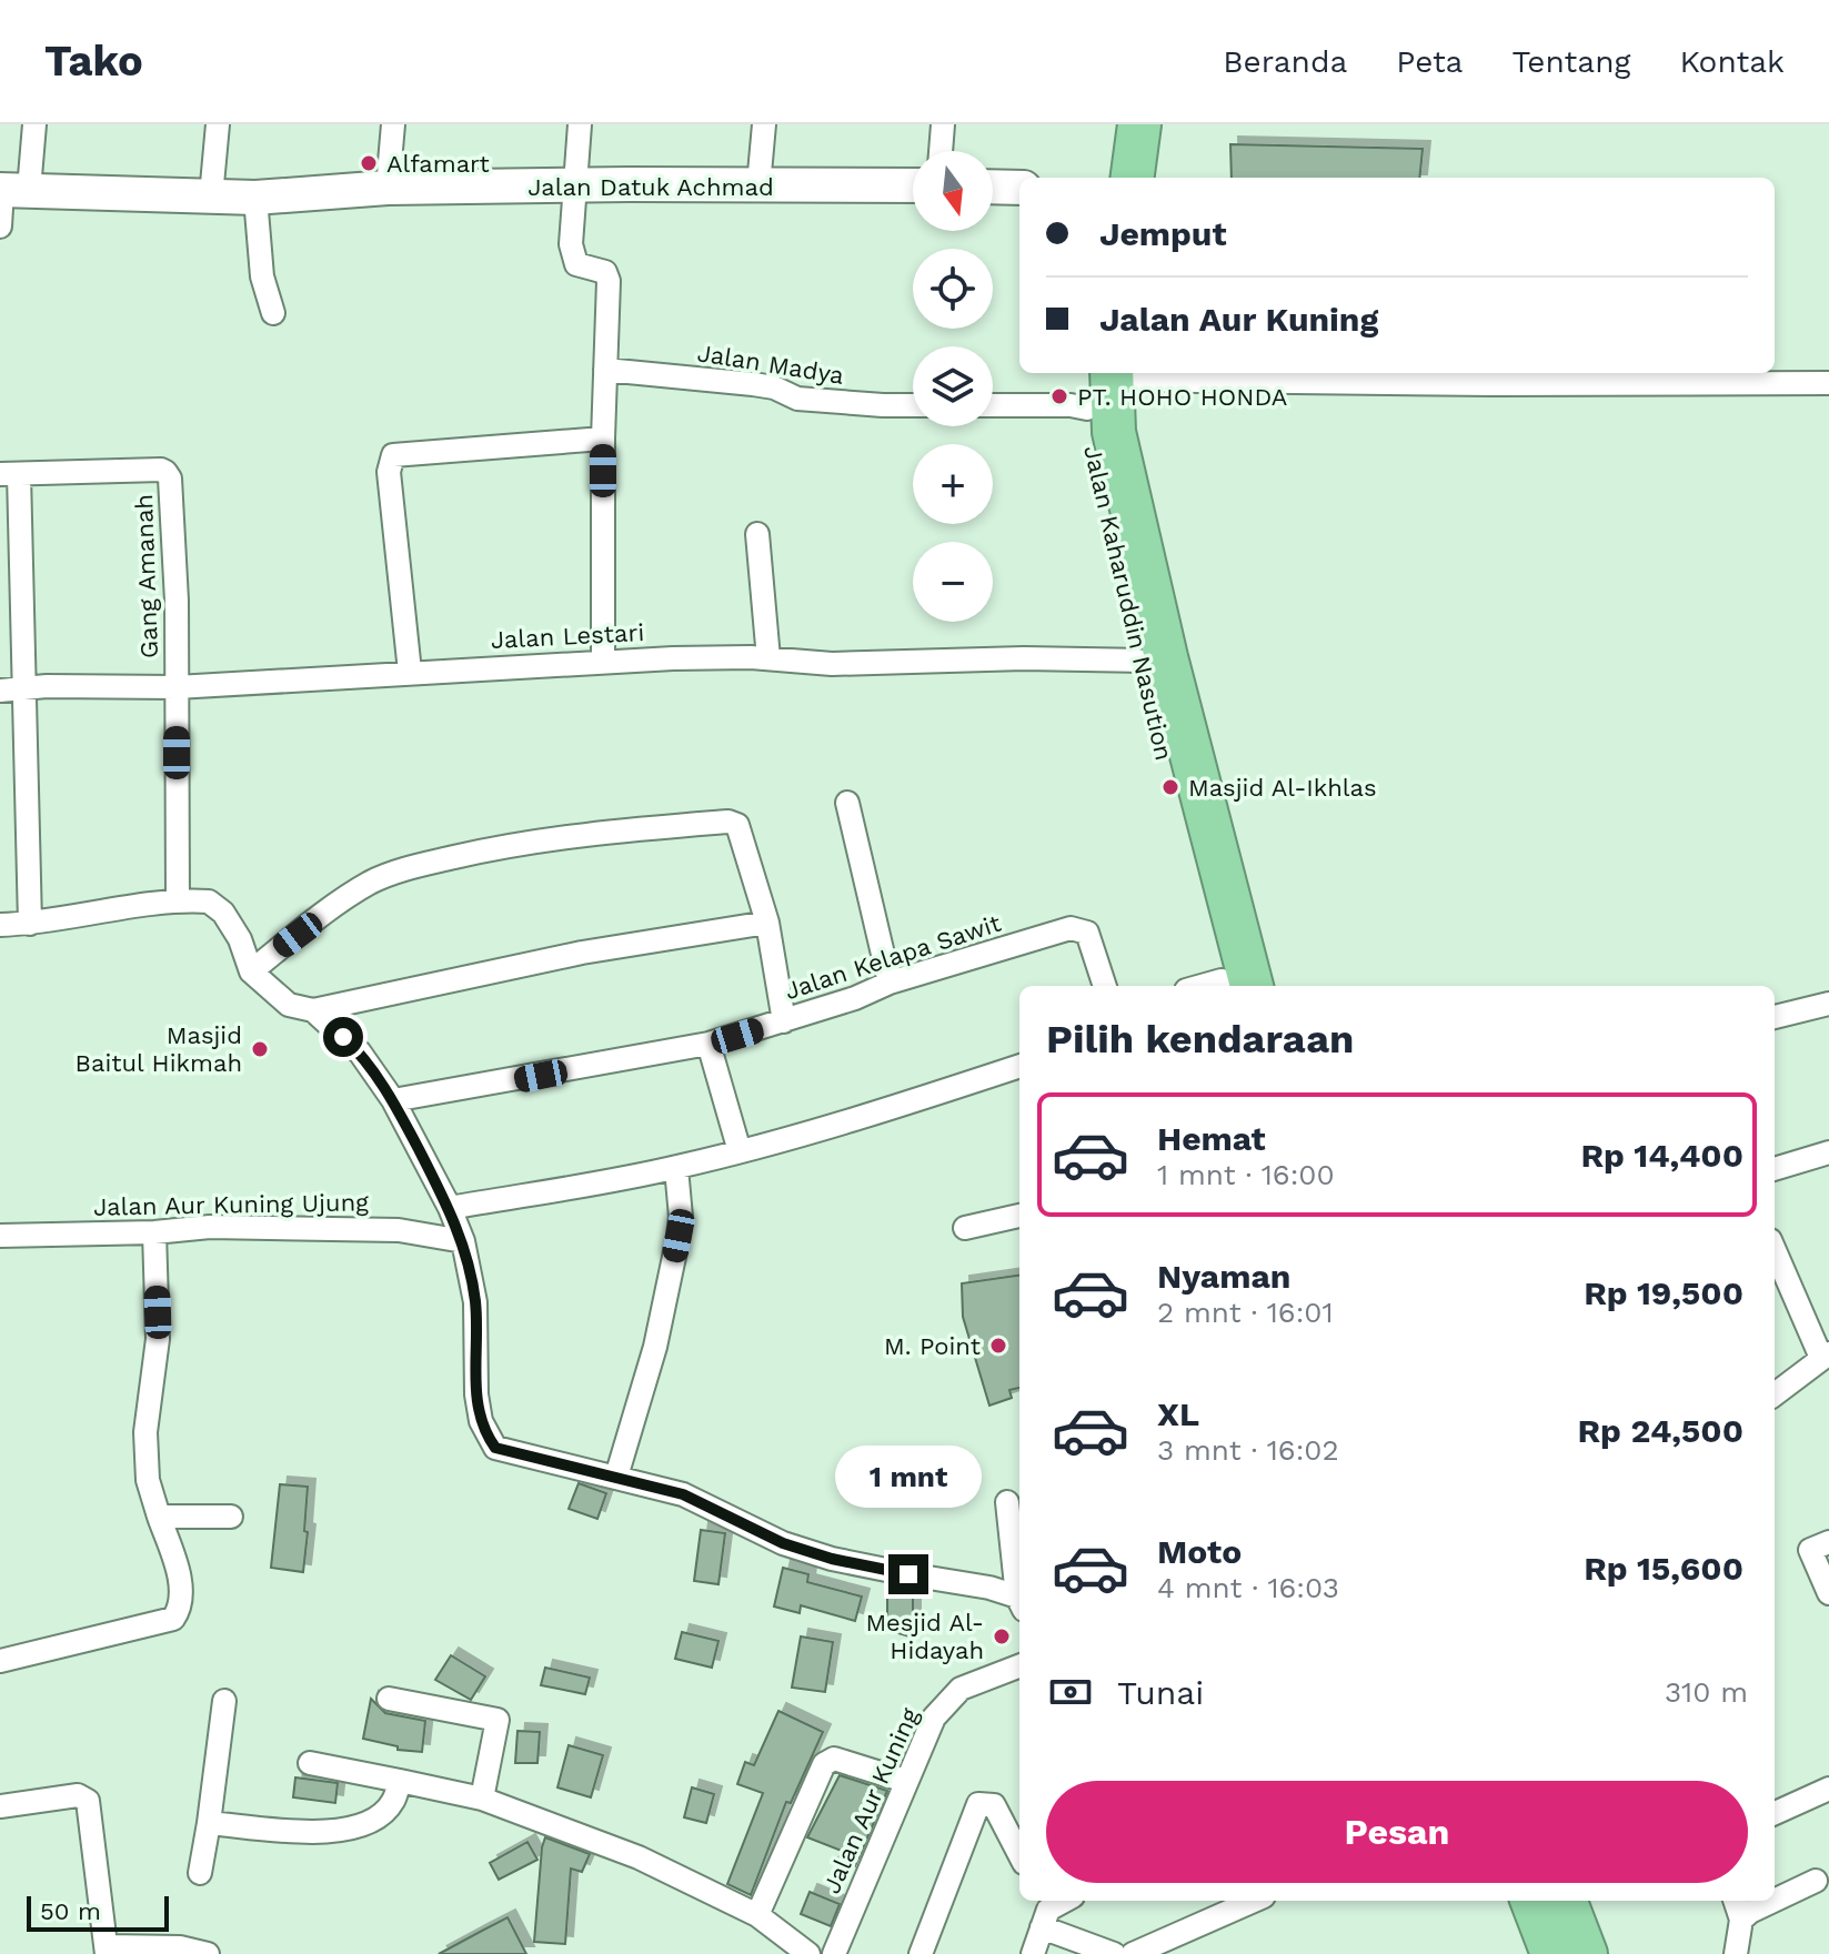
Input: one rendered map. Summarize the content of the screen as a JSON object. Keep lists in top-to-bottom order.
{
  "streets": {
    "highway": ["Jalan Kaharuddin Nasution"],
    "street": [
      "Jalan Datuk Achmad",
      "Jalan Madya",
      "Gang Amanah",
      "Jalan Lestari",
      "Jalan Kelapa Sawit",
      "Jalan Aur Kuning Ujung",
      "Jalan Aur Kuning"
    ]
  },
  "crossings": [
    ["Gang Amanah", "Jalan Lestari"],
    ["Jalan Kaharuddin Nasution", "Jalan Lestari"]
  ],
  "places": [
    "Alfamart",
    "PT. HOHO HONDA",
    "Masjid Al-Ikhlas",
    "Masjid Baitul Hikmah",
    "M. Point",
    "Mesjid Al- Hidayah"
  ],
  "scale_bar": "50 m",
  "north": "bottom",
  "page": {
    "header": "Tako",
    "nav": [
      "Beranda",
      "Peta",
      "Tentang",
      "Kontak"
    ],
    "map_buttons": ["+", "−"],
    "banner": ["Jemput", "Jalan Aur Kuning"],
    "heading": "Pilih kendaraan",
    "list": [
      {
        "name": "Hemat",
        "note": "1 mnt · 16:00",
        "value": "Rp 14,400"
      },
      {
        "name": "Nyaman",
        "note": "2 mnt · 16:01",
        "value": "Rp 19,500"
      },
      {
        "name": "XL",
        "note": "3 mnt · 16:02",
        "value": "Rp 24,500"
      },
      {
        "name": "Moto",
        "note": "4 mnt · 16:03",
        "value": "Rp 15,600"
      }
    ],
    "bubble": "1 mnt",
    "pay": ["Tunai", "310 m"],
    "buttons": "Pesan",
    "scale": "50 m"
  }
}
